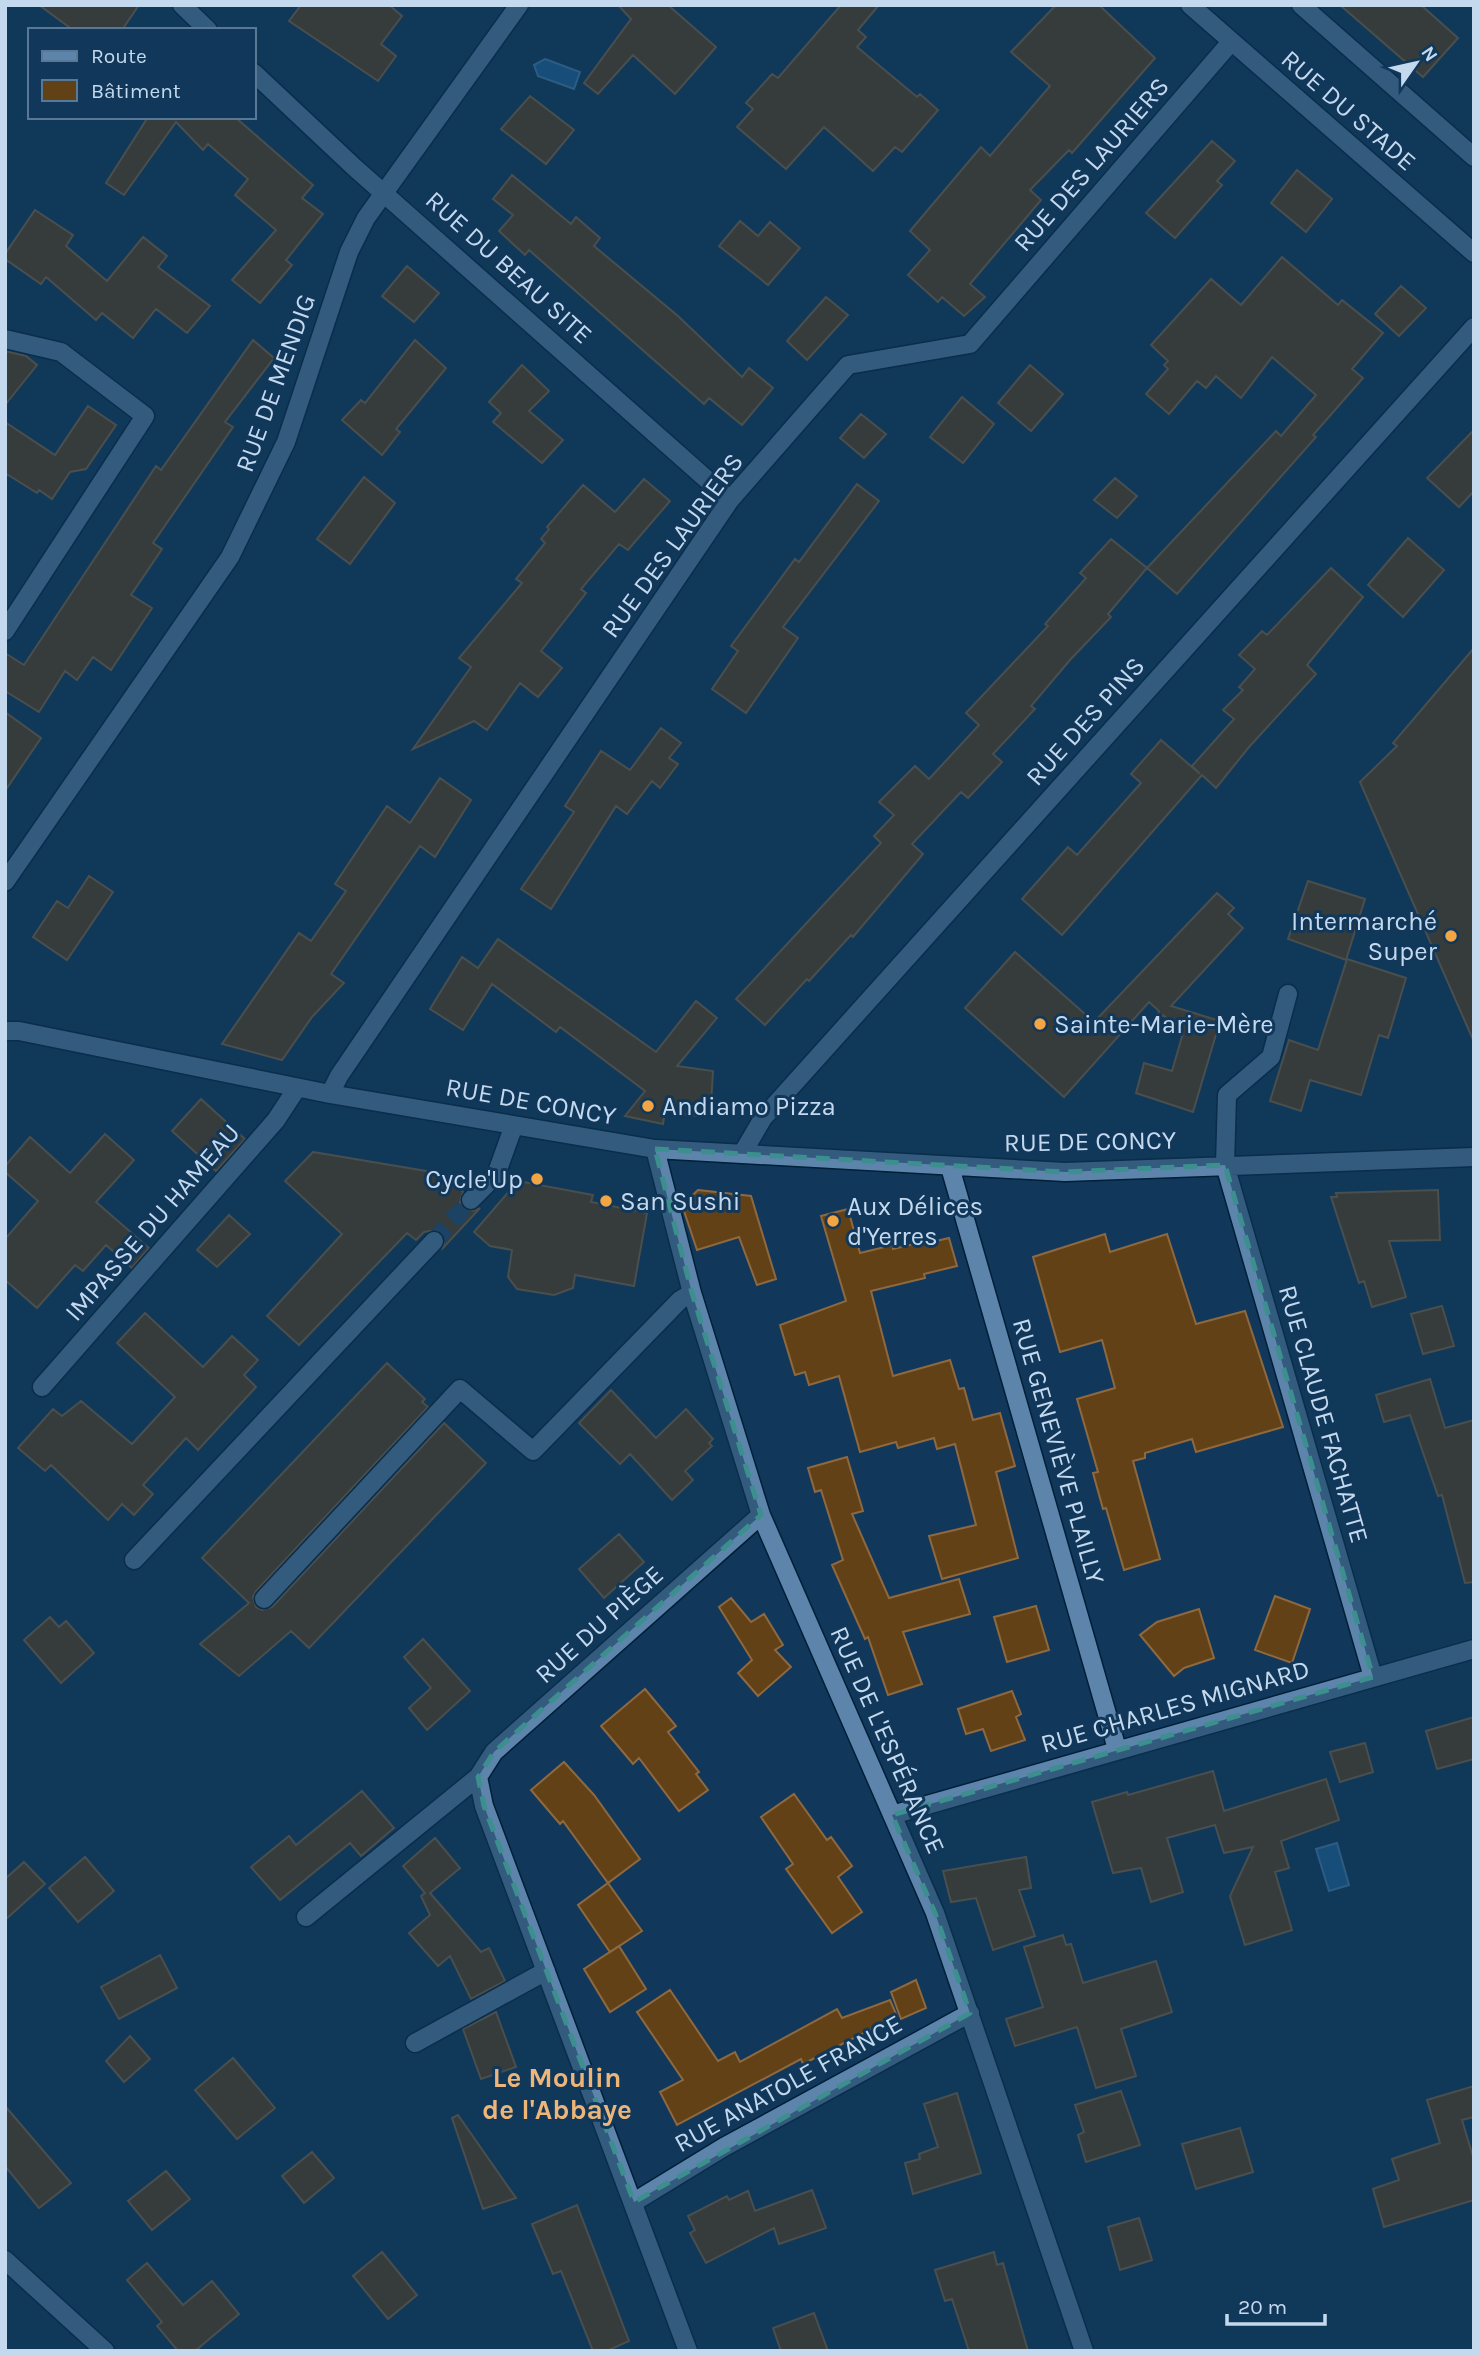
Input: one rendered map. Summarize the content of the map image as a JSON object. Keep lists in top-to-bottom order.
{
  "streets": {
    "street": [
      "RUE DU STADE",
      "RUE DES LAURIERS",
      "RUE DU BEAU SITE",
      "RUE DE MENDIG",
      "RUE DES PINS",
      "RUE DE CONCY",
      "IMPASSE DU HAMEAU",
      "RUE CLAUDE FACHATTE",
      "RUE GENEVIÈVE PLAILLY",
      "RUE DU PIÈGE",
      "RUE CHARLES MIGNARD",
      "RUE DE L'ESPÉRANCE",
      "RUE ANATOLE FRANCE"
    ]
  },
  "crossings": [
    ["RUE DU STADE", "RUE DES LAURIERS"],
    ["RUE DES LAURIERS", "RUE DU BEAU SITE"],
    ["RUE DES LAURIERS", "RUE DE CONCY"],
    ["RUE DU BEAU SITE", "RUE DE MENDIG"],
    ["RUE DES PINS", "RUE DE CONCY"],
    ["RUE DE CONCY", "IMPASSE DU HAMEAU"],
    ["RUE DE CONCY", "RUE CLAUDE FACHATTE"],
    ["RUE DE CONCY", "RUE GENEVIÈVE PLAILLY"],
    ["RUE DE CONCY", "RUE DE L'ESPÉRANCE"],
    ["RUE CLAUDE FACHATTE", "RUE CHARLES MIGNARD"],
    ["RUE GENEVIÈVE PLAILLY", "RUE CHARLES MIGNARD"],
    ["RUE DU PIÈGE", "RUE DE L'ESPÉRANCE"],
    ["RUE CHARLES MIGNARD", "RUE DE L'ESPÉRANCE"],
    ["RUE DE L'ESPÉRANCE", "RUE ANATOLE FRANCE"]
  ],
  "districts": ["Le Moulin de l'Abbaye"],
  "places": [
    "Intermarché Super",
    "Sainte-Marie-Mère",
    "Andiamo Pizza",
    "Cycle'Up",
    "San Sushi",
    "Aux Délices d'Yerres"
  ],
  "legend": ["Route", "Bâtiment"],
  "scale_bar": "20 m",
  "north": "top right"
}
